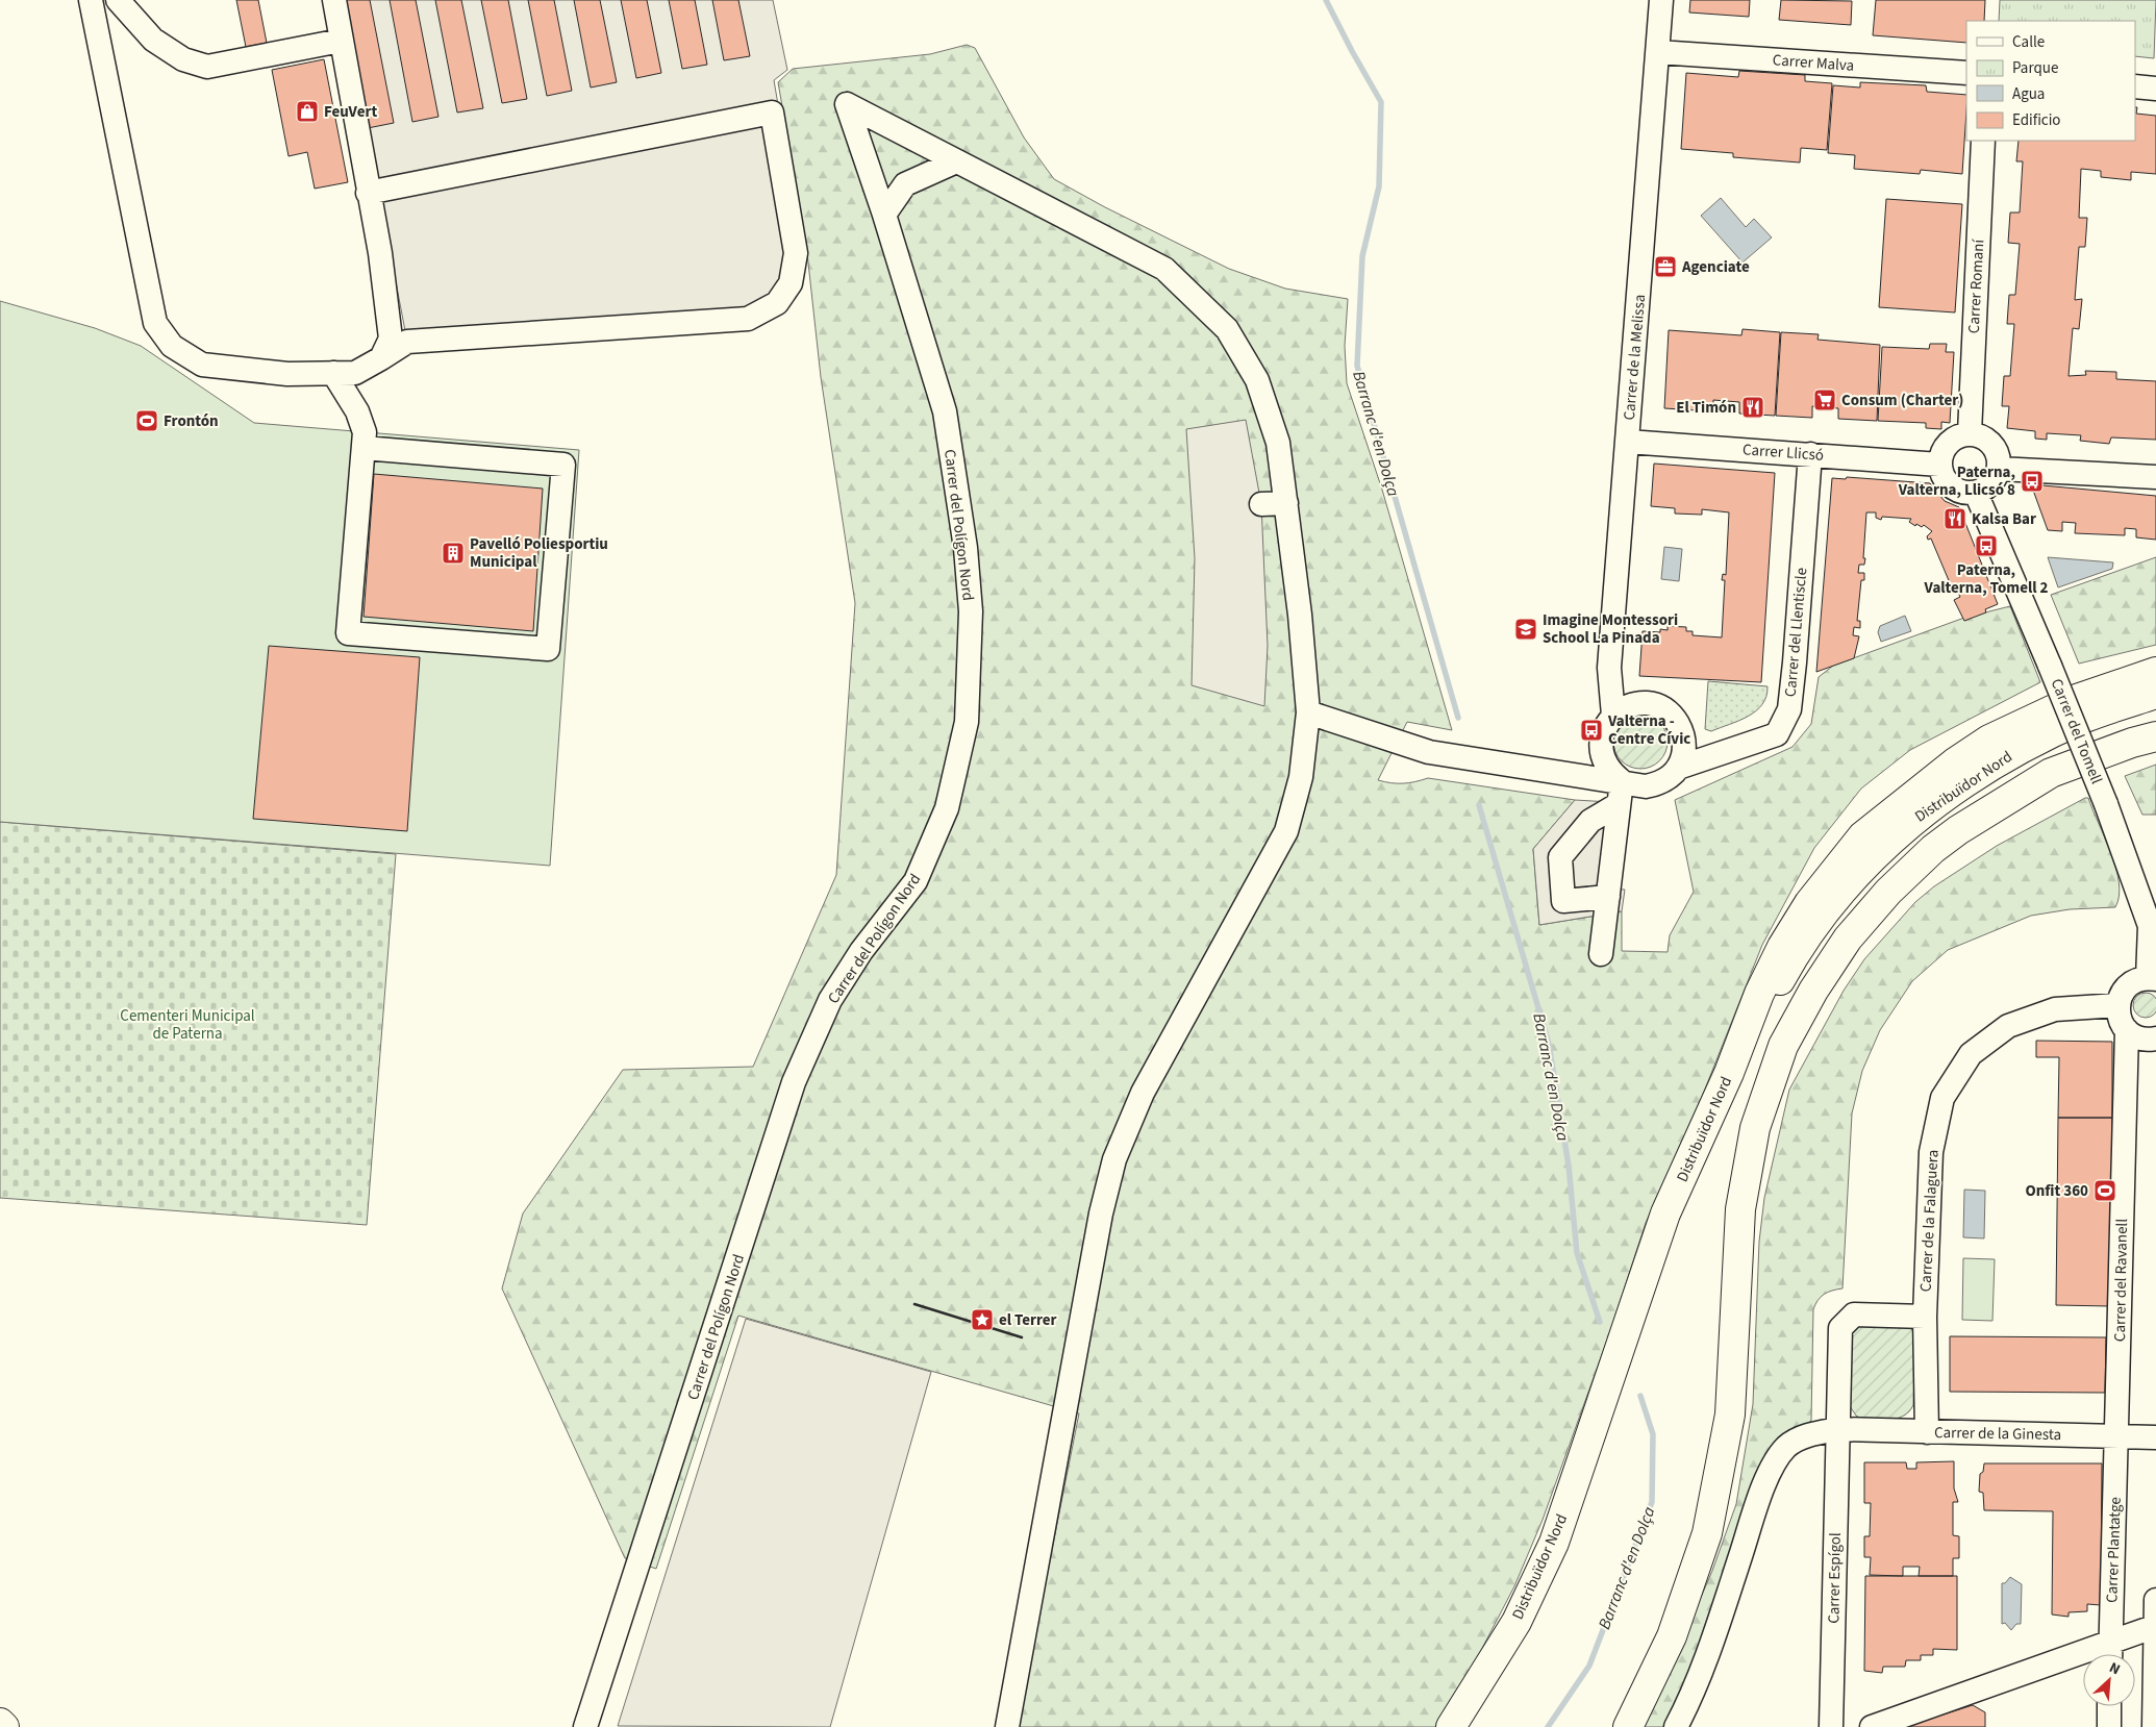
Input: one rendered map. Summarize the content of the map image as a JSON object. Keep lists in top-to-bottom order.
{
  "streets": {
    "main road": ["Distribuïdor Nord"],
    "street": [
      "Carrer Malva",
      "Carrer Romaní",
      "Carrer de la Melissa",
      "Carrer Llicsó",
      "Carrer del Polígon Nord",
      "Carrer del Llentiscle",
      "Carrer del Tomell",
      "Carrer de la Falaguera",
      "Carrer del Ravanell",
      "Carrer de la Ginesta",
      "Carrer Plantatge",
      "Carrer Espígol"
    ]
  },
  "crossings": [
    ["Carrer Malva", "Carrer de la Melissa"],
    ["Carrer Romaní", "Carrer Llicsó"],
    ["Carrer Romaní", "Carrer del Tomell"],
    ["Carrer de la Melissa", "Carrer Llicsó"],
    ["Carrer de la Melissa", "Carrer del Llentiscle"],
    ["Carrer Llicsó", "Carrer del Llentiscle"],
    ["Carrer Llicsó", "Carrer del Tomell"],
    ["Carrer de la Falaguera", "Carrer de la Ginesta"],
    ["Carrer de la Falaguera", "Carrer Espígol"],
    ["Carrer del Ravanell", "Carrer de la Ginesta"],
    ["Carrer del Ravanell", "Carrer Plantatge"],
    ["Carrer de la Ginesta", "Carrer Plantatge"],
    ["Carrer de la Ginesta", "Carrer Espígol"]
  ],
  "water": ["Barranc d'en Dolça"],
  "parks": ["Cementeri Municipal de Paterna"],
  "places": {
    "shop": ["FeuVert"],
    "office": ["Agenciate"],
    "supermarket": ["Consum (Charter)"],
    "restaurant": ["El Timón", "Kalsa Bar"],
    "sports": ["Frontón", "Onfit 360"],
    "bus stop": ["Paterna, Valterna, Llicsó 8", "Paterna, Valterna, Tomell 2", "Valterna - Centre Cívic"],
    "building": ["Pavelló Poliesportiu Municipal"],
    "school or university": ["Imagine Montessori School La Pinada"],
    "place": ["el Terrer"]
  },
  "legend": [
    "Calle",
    "Parque",
    "Agua",
    "Edificio"
  ],
  "north": "top right"
}
